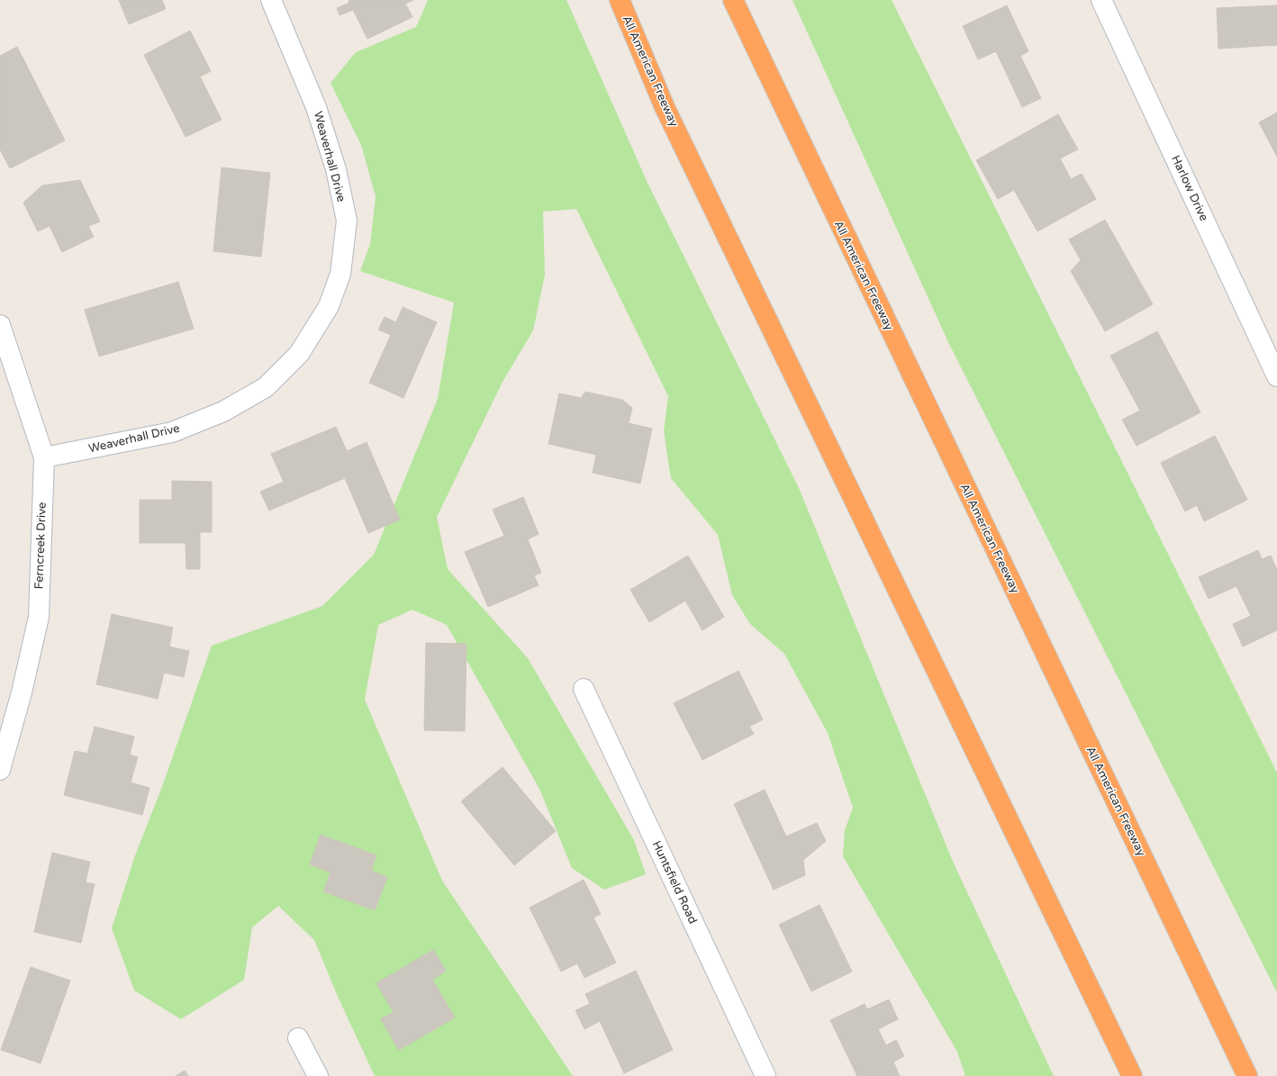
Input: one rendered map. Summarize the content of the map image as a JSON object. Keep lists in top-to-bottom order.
{
  "streets": {
    "highway": ["All American Freeway"],
    "street": [
      "Weaverhall Drive",
      "Harlow Drive",
      "Ferncreek Drive",
      "Huntsfield Road"
    ]
  },
  "crossings": [
    ["Weaverhall Drive", "Ferncreek Drive"]
  ]
}
